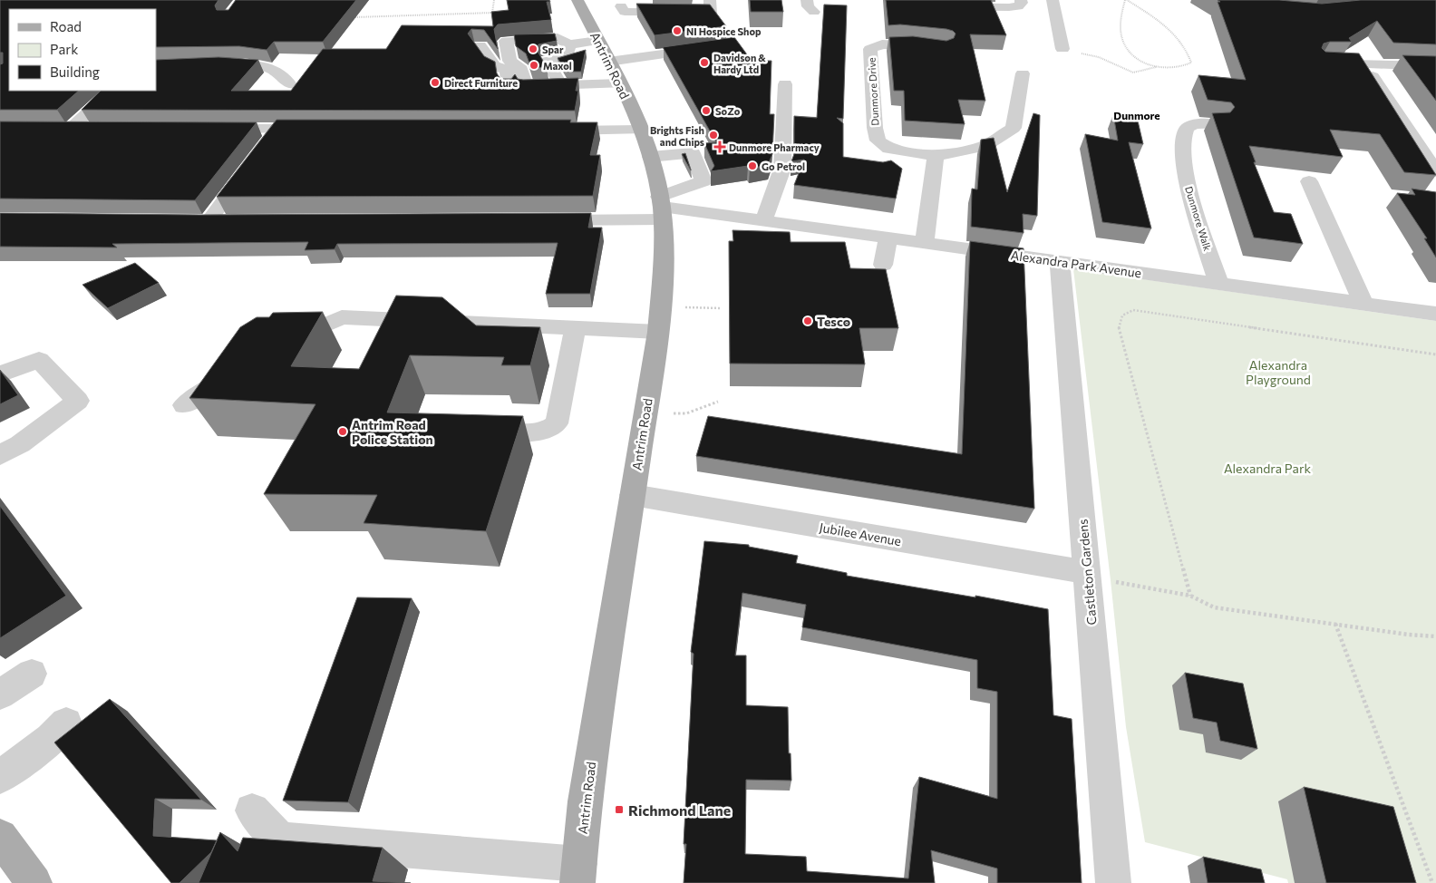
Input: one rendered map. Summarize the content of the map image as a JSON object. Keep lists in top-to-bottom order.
{
  "streets": {
    "main road": ["Antrim Road"],
    "street": [
      "Dunmore Drive",
      "Dunmore Walk",
      "Alexandra Park Avenue",
      "Jubilee Avenue",
      "Castleton Gardens"
    ]
  },
  "crossings": [
    ["Antrim Road", "Alexandra Park Avenue"],
    ["Antrim Road", "Jubilee Avenue"],
    ["Dunmore Walk", "Alexandra Park Avenue"],
    ["Alexandra Park Avenue", "Castleton Gardens"],
    ["Jubilee Avenue", "Castleton Gardens"]
  ],
  "districts": ["Dunmore"],
  "parks": ["Alexandra Playground", "Alexandra Park"],
  "places": {
    "other": [
      "NI Hospice Shop",
      "Spar",
      "Davidson & Hardy Ltd",
      "Maxol",
      "Direct Furniture",
      "SoZo",
      "Brights Fish and Chips",
      "Go Petrol",
      "Tesco",
      "Antrim Road Police Station"
    ],
    "health": ["Dunmore Pharmacy"],
    "transit": ["Richmond Lane"]
  },
  "legend": ["Road", "Park", "Building"]
}
